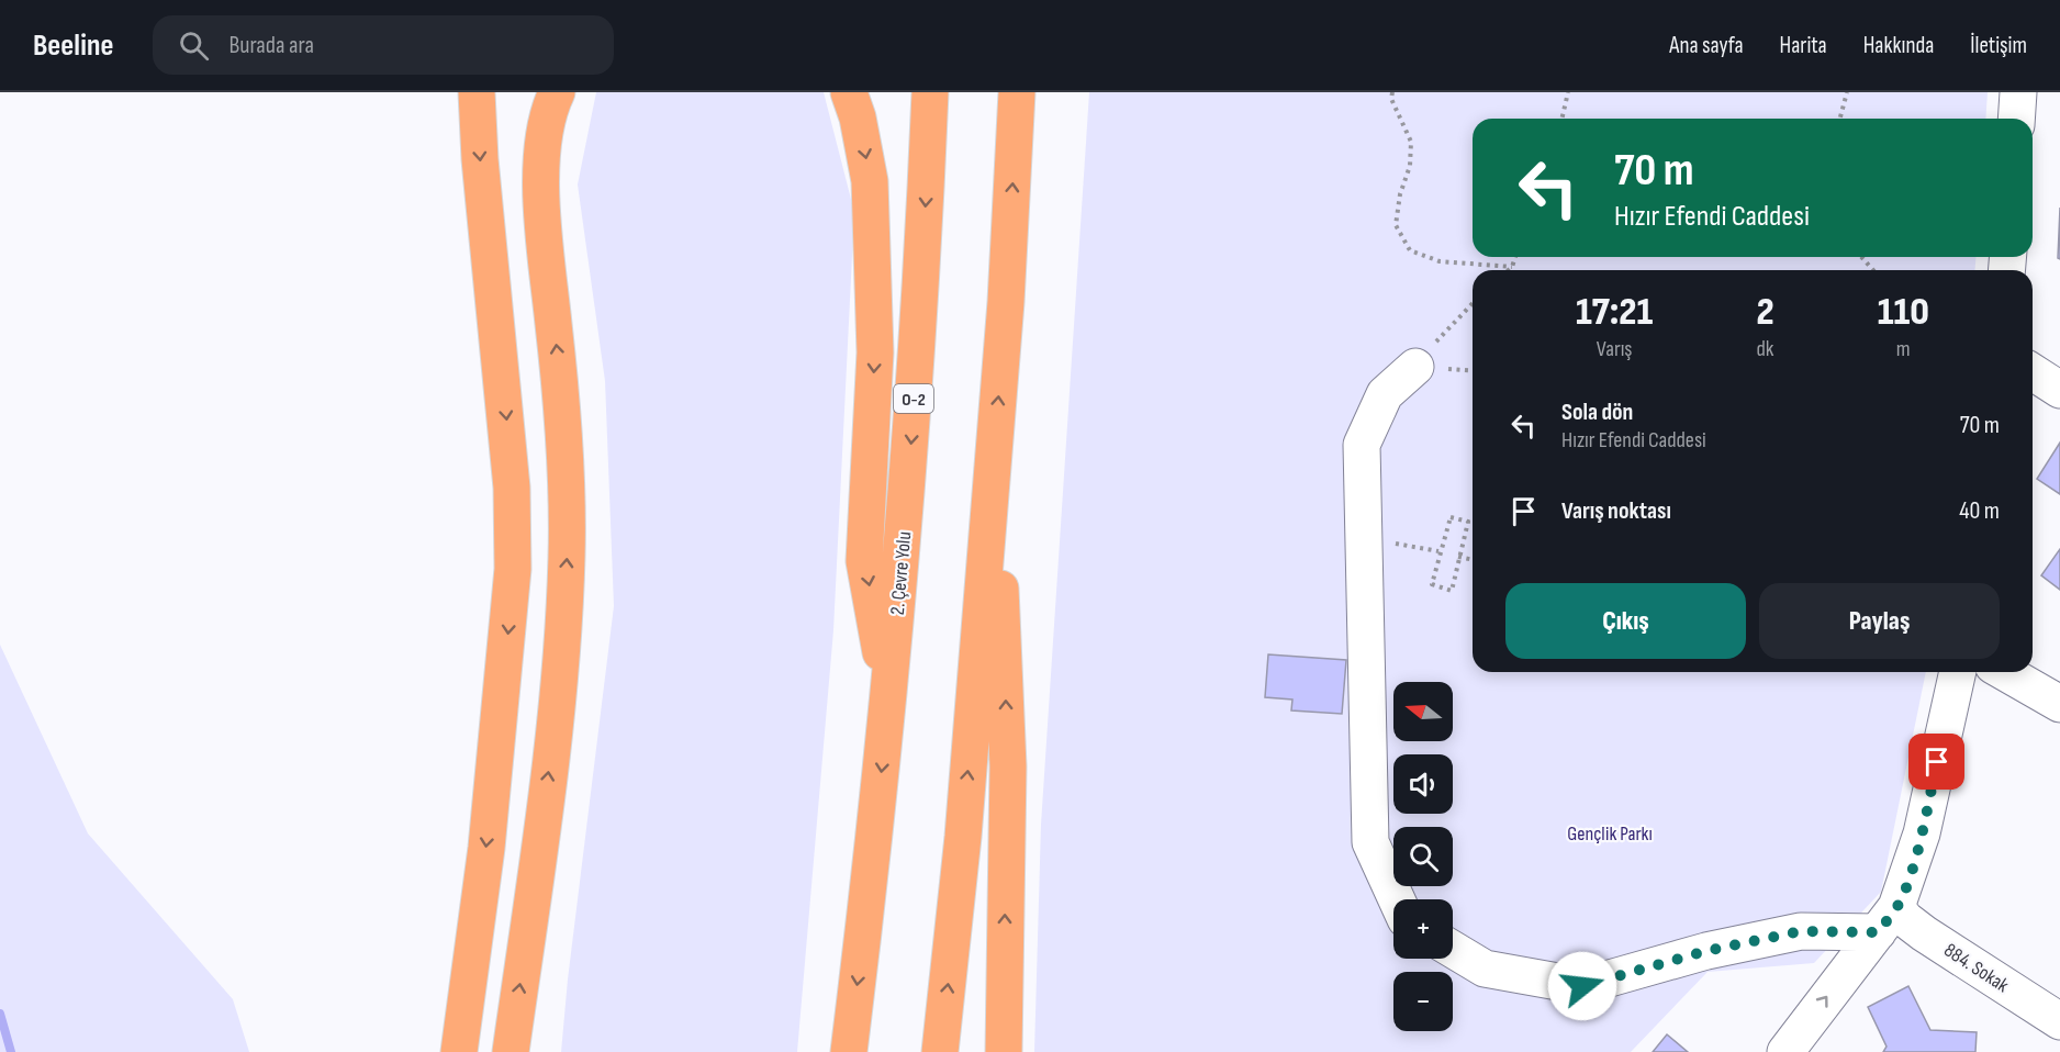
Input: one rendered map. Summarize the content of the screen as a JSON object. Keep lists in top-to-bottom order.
{
  "streets": {
    "highway": ["O-2", "2. Çevre Yolu"],
    "street": ["884. Sokak"]
  },
  "parks": ["Gençlik Parkı"],
  "north": "left",
  "page": {
    "header": "Beeline",
    "search": "Burada ara",
    "nav": [
      "Ana sayfa",
      "Harita",
      "Hakkında",
      "İletişim"
    ],
    "turn": ["70 m", "Hızır Efendi Caddesi"],
    "eta": [
      "17:21",
      "Varış",
      "2",
      "dk",
      "110",
      "m"
    ],
    "list": [
      {
        "name": "Sola dön",
        "note": "Hızır Efendi Caddesi",
        "value": "70 m"
      },
      {
        "name": "Varış noktası",
        "value": "40 m"
      }
    ],
    "buttons": ["Çıkış", "Paylaş"],
    "map_buttons": ["+", "−"]
  }
}
